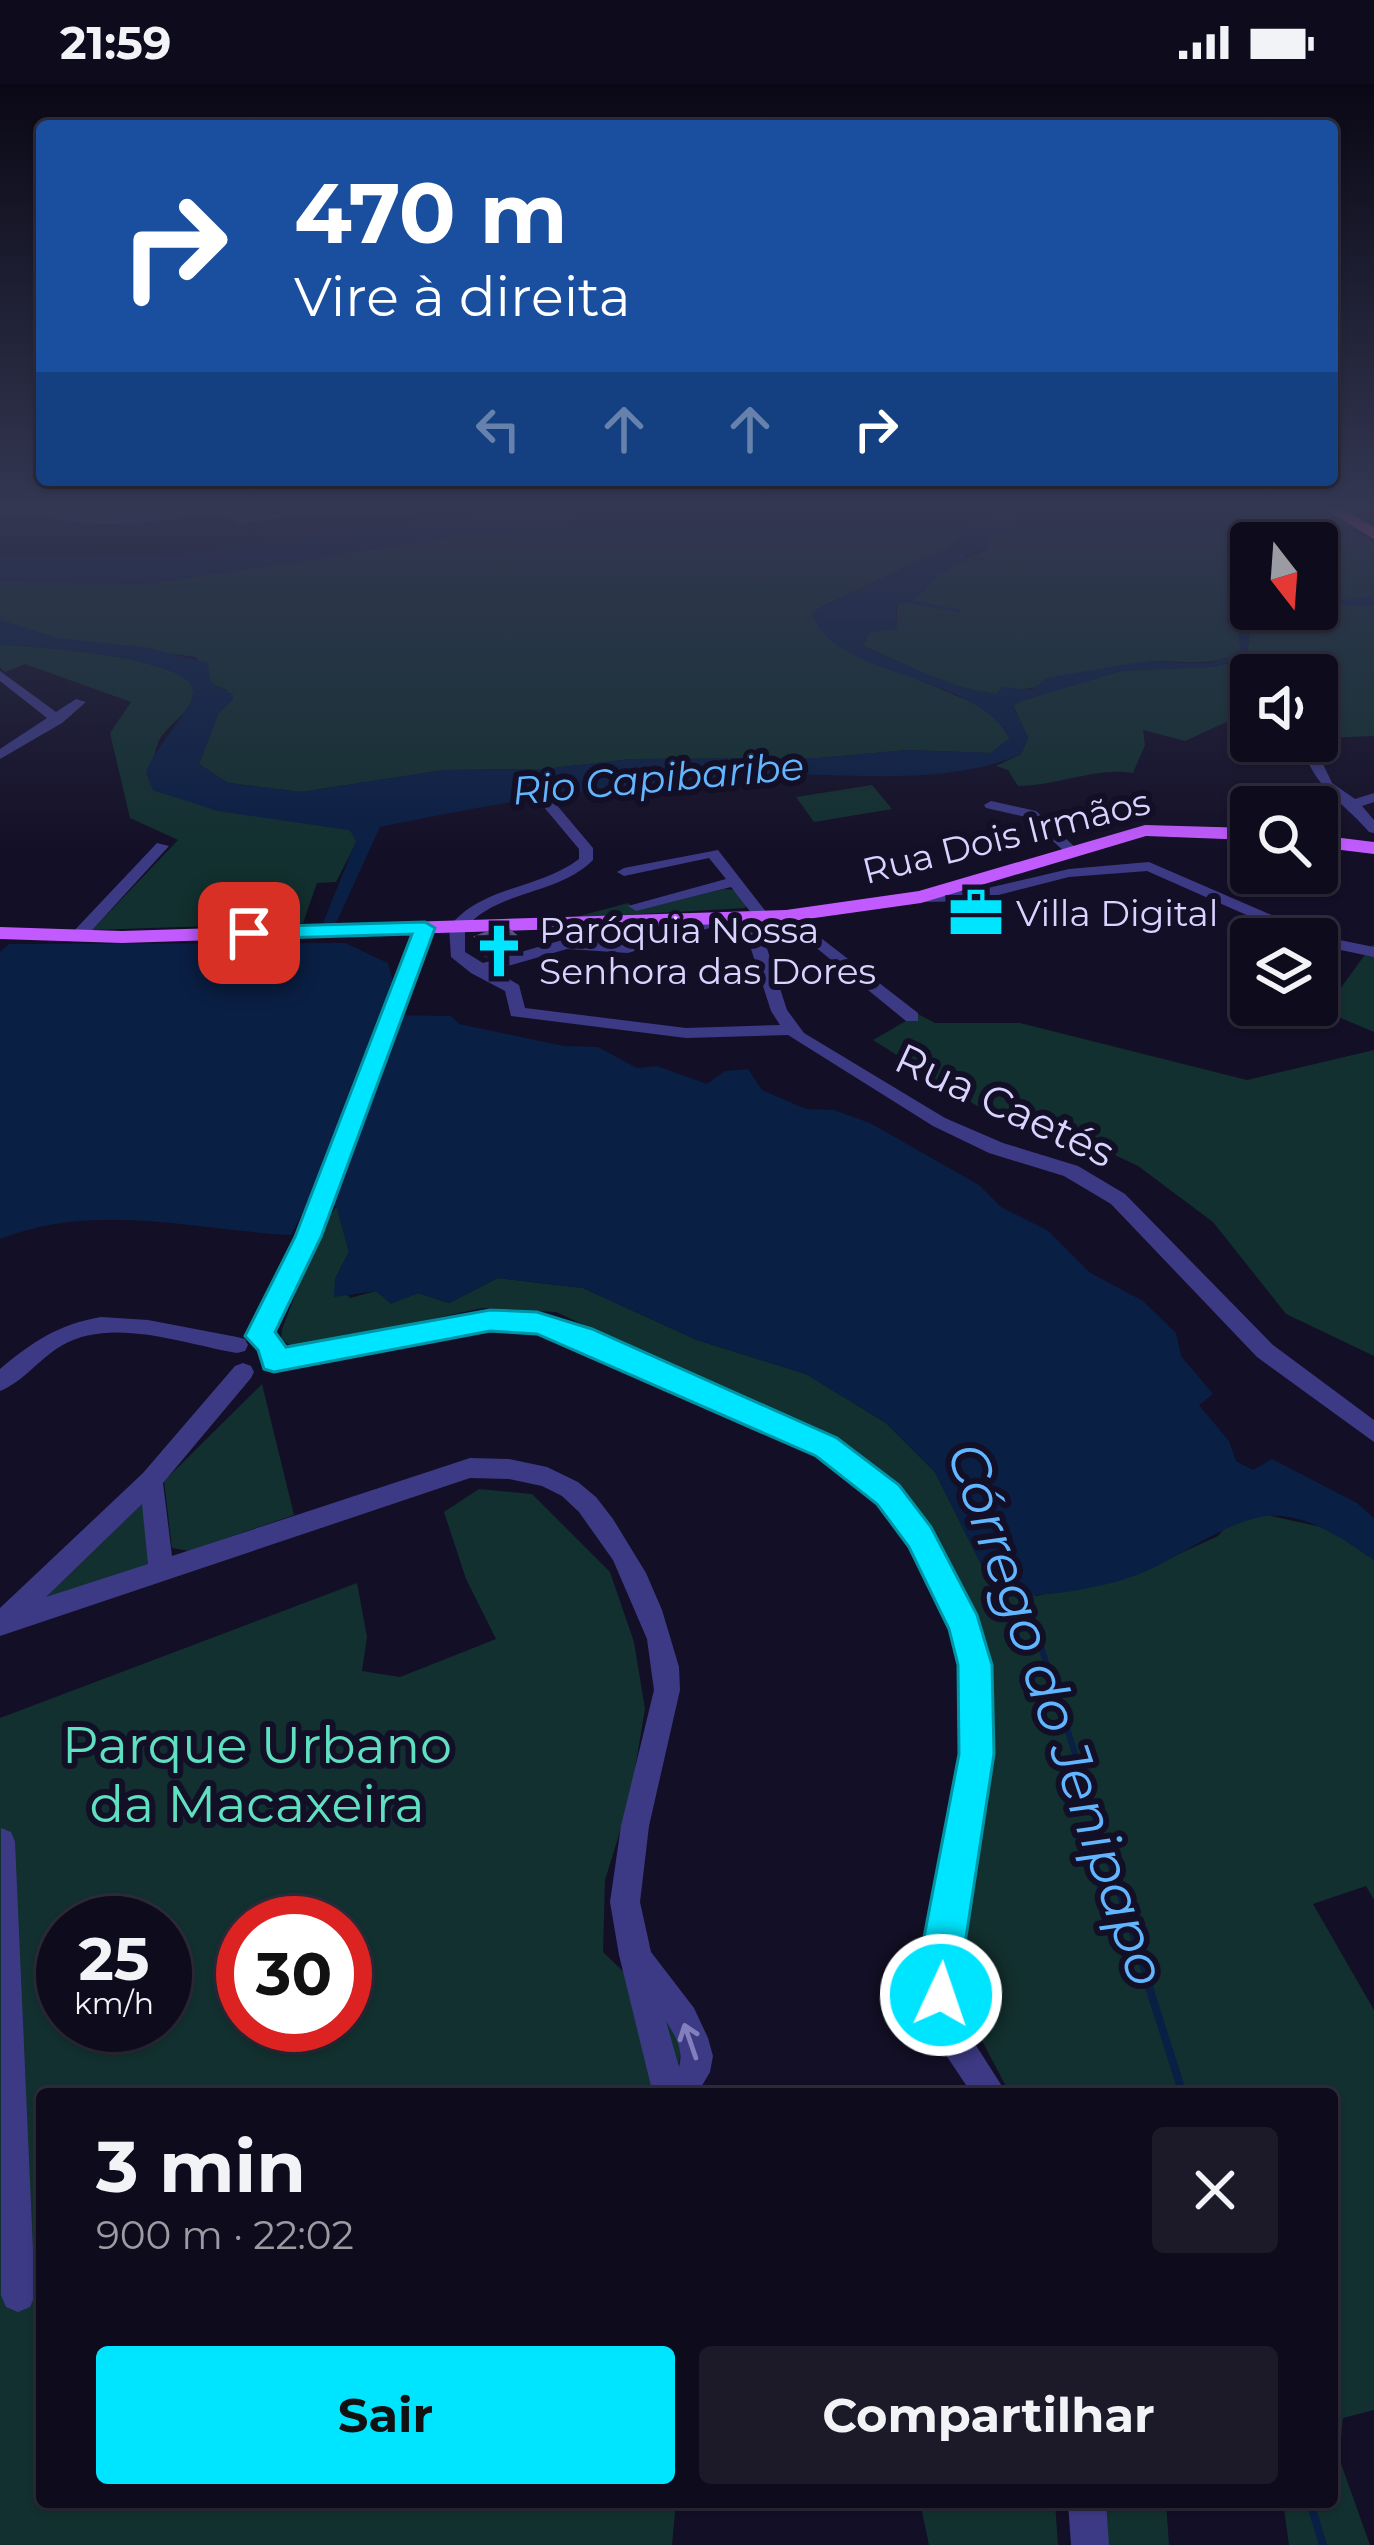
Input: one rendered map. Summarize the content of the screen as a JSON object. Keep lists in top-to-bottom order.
{
  "streets": {
    "main road": ["Rua Dois Irmãos"],
    "street": ["Rua Caetés"]
  },
  "water": ["Rio Capibaribe", "Córrego do Jenipapo"],
  "parks": ["Parque Urbano da Macaxeira"],
  "places": {
    "office": ["Villa Digital"],
    "church": ["Paróquia Nossa Senhora das Dores"]
  },
  "north": "bottom",
  "page": {
    "status": "21:59",
    "turn": ["470 m", "Vire à direita"],
    "speed": "25 km/h",
    "limit": "30",
    "heading": ["3 min", "900 m · 22:02"],
    "buttons": ["Sair", "Compartilhar"]
  }
}
